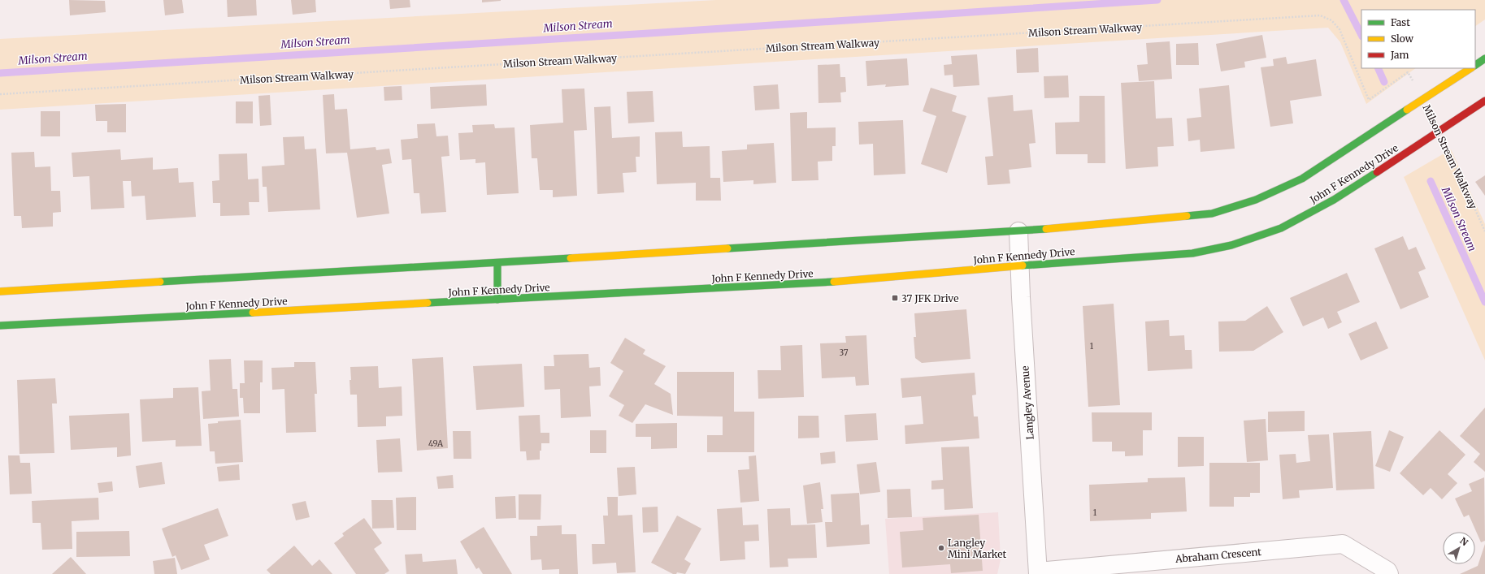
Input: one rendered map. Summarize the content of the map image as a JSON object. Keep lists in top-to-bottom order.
{
  "streets": {
    "main road": ["John F Kennedy Drive"],
    "street": ["Langley Avenue", "Abraham Crescent"],
    "path": ["Milson Stream Walkway"]
  },
  "crossings": [
    ["Milson Stream Walkway", "John F Kennedy Drive"],
    ["John F Kennedy Drive", "Langley Avenue"],
    ["Langley Avenue", "Abraham Crescent"]
  ],
  "water": ["Milson Stream"],
  "places": {
    "transit": ["37 JFK Drive"],
    "other": ["Langley Mini Market"]
  },
  "house_numbers": [
    "1",
    "37",
    "49A",
    "1"
  ],
  "legend": ["Fast", "Slow", "Jam"],
  "north": "top right"
}
